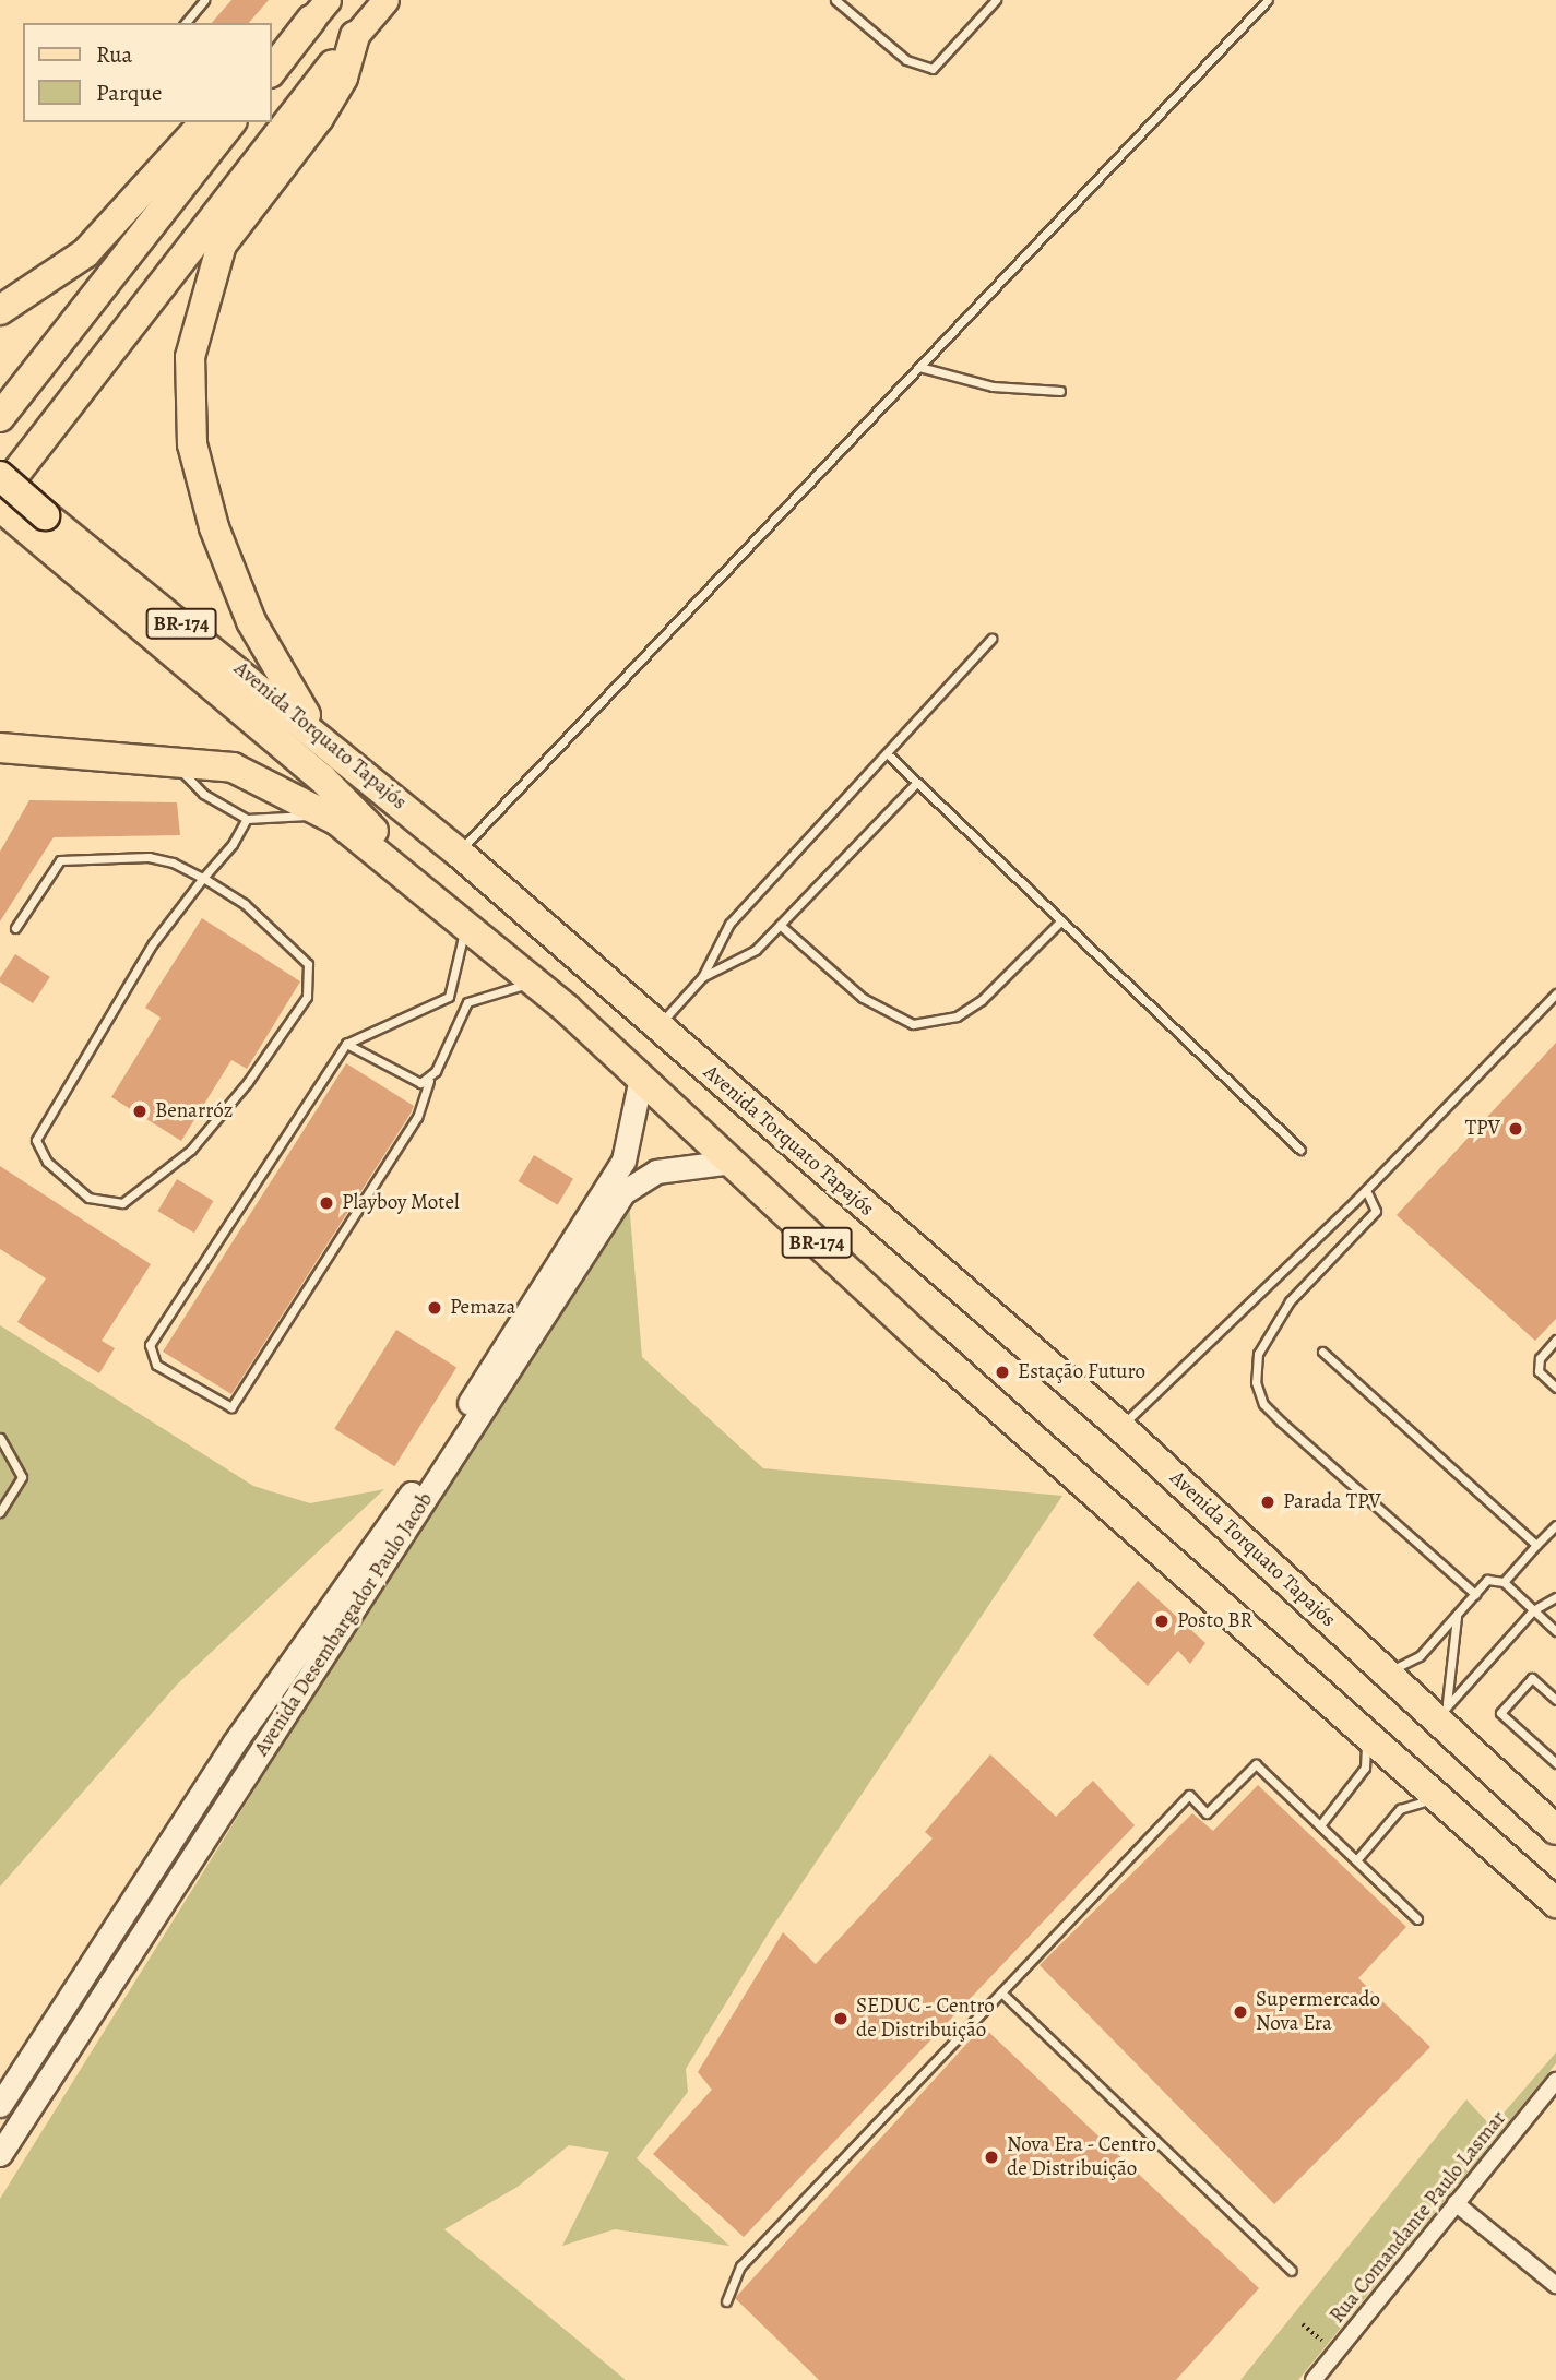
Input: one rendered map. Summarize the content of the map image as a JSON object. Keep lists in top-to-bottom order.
{
  "streets": {
    "highway": ["BR-174", "Avenida Torquato Tapajós"],
    "street": ["Avenida Desembargador Paulo Jacob", "Rua Comandante Paulo Lasmar"]
  },
  "crossings": [
    ["BR-174", "Avenida Desembargador Paulo Jacob"]
  ],
  "places": [
    "Benarróz",
    "TPV",
    "Playboy Motel",
    "Pemaza",
    "Estação Futuro",
    "Parada TPV",
    "Posto BR",
    "Supermercado Nova Era",
    "SEDUC - Centro de Distribuição",
    "Nova Era - Centro de Distribuição"
  ],
  "legend": ["Rua", "Parque"]
}
